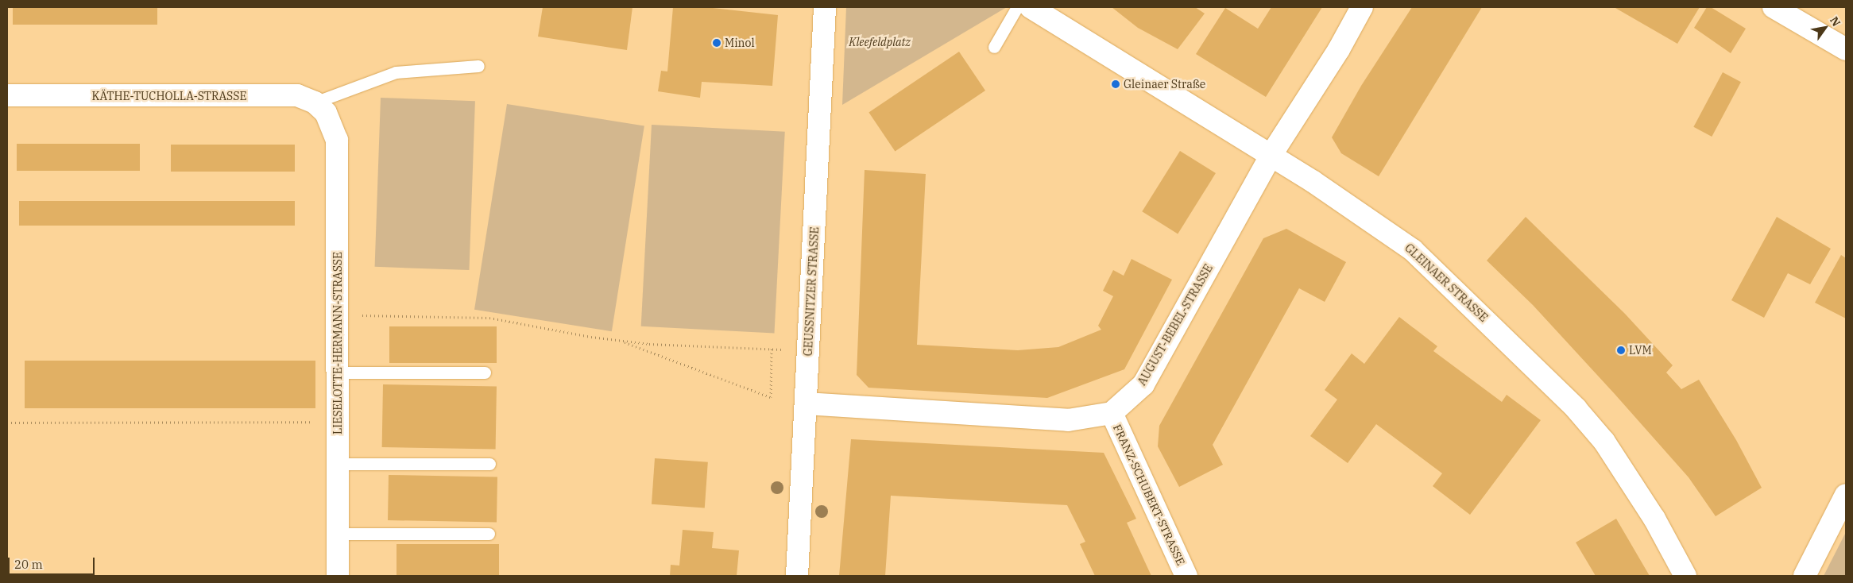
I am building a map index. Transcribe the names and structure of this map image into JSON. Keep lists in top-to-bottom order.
{
  "streets": {
    "street": [
      "KÄTHE-TUCHOLLA-STRASSE",
      "GLEINAER STRASSE",
      "GEUSSNITZER STRASSE",
      "AUGUST-BEBEL-STRASSE",
      "LIESELOTTE-HERMANN-STRASSE",
      "FRANZ-SCHUBERT-STRASSE"
    ]
  },
  "crossings": [
    ["KÄTHE-TUCHOLLA-STRASSE", "LIESELOTTE-HERMANN-STRASSE"],
    ["GLEINAER STRASSE", "AUGUST-BEBEL-STRASSE"],
    ["AUGUST-BEBEL-STRASSE", "FRANZ-SCHUBERT-STRASSE"]
  ],
  "parks": ["Kleefeldplatz"],
  "places": ["Minol", "Gleinaer Straße", "LVM"],
  "scale_bar": "20 m",
  "north": "top right"
}
